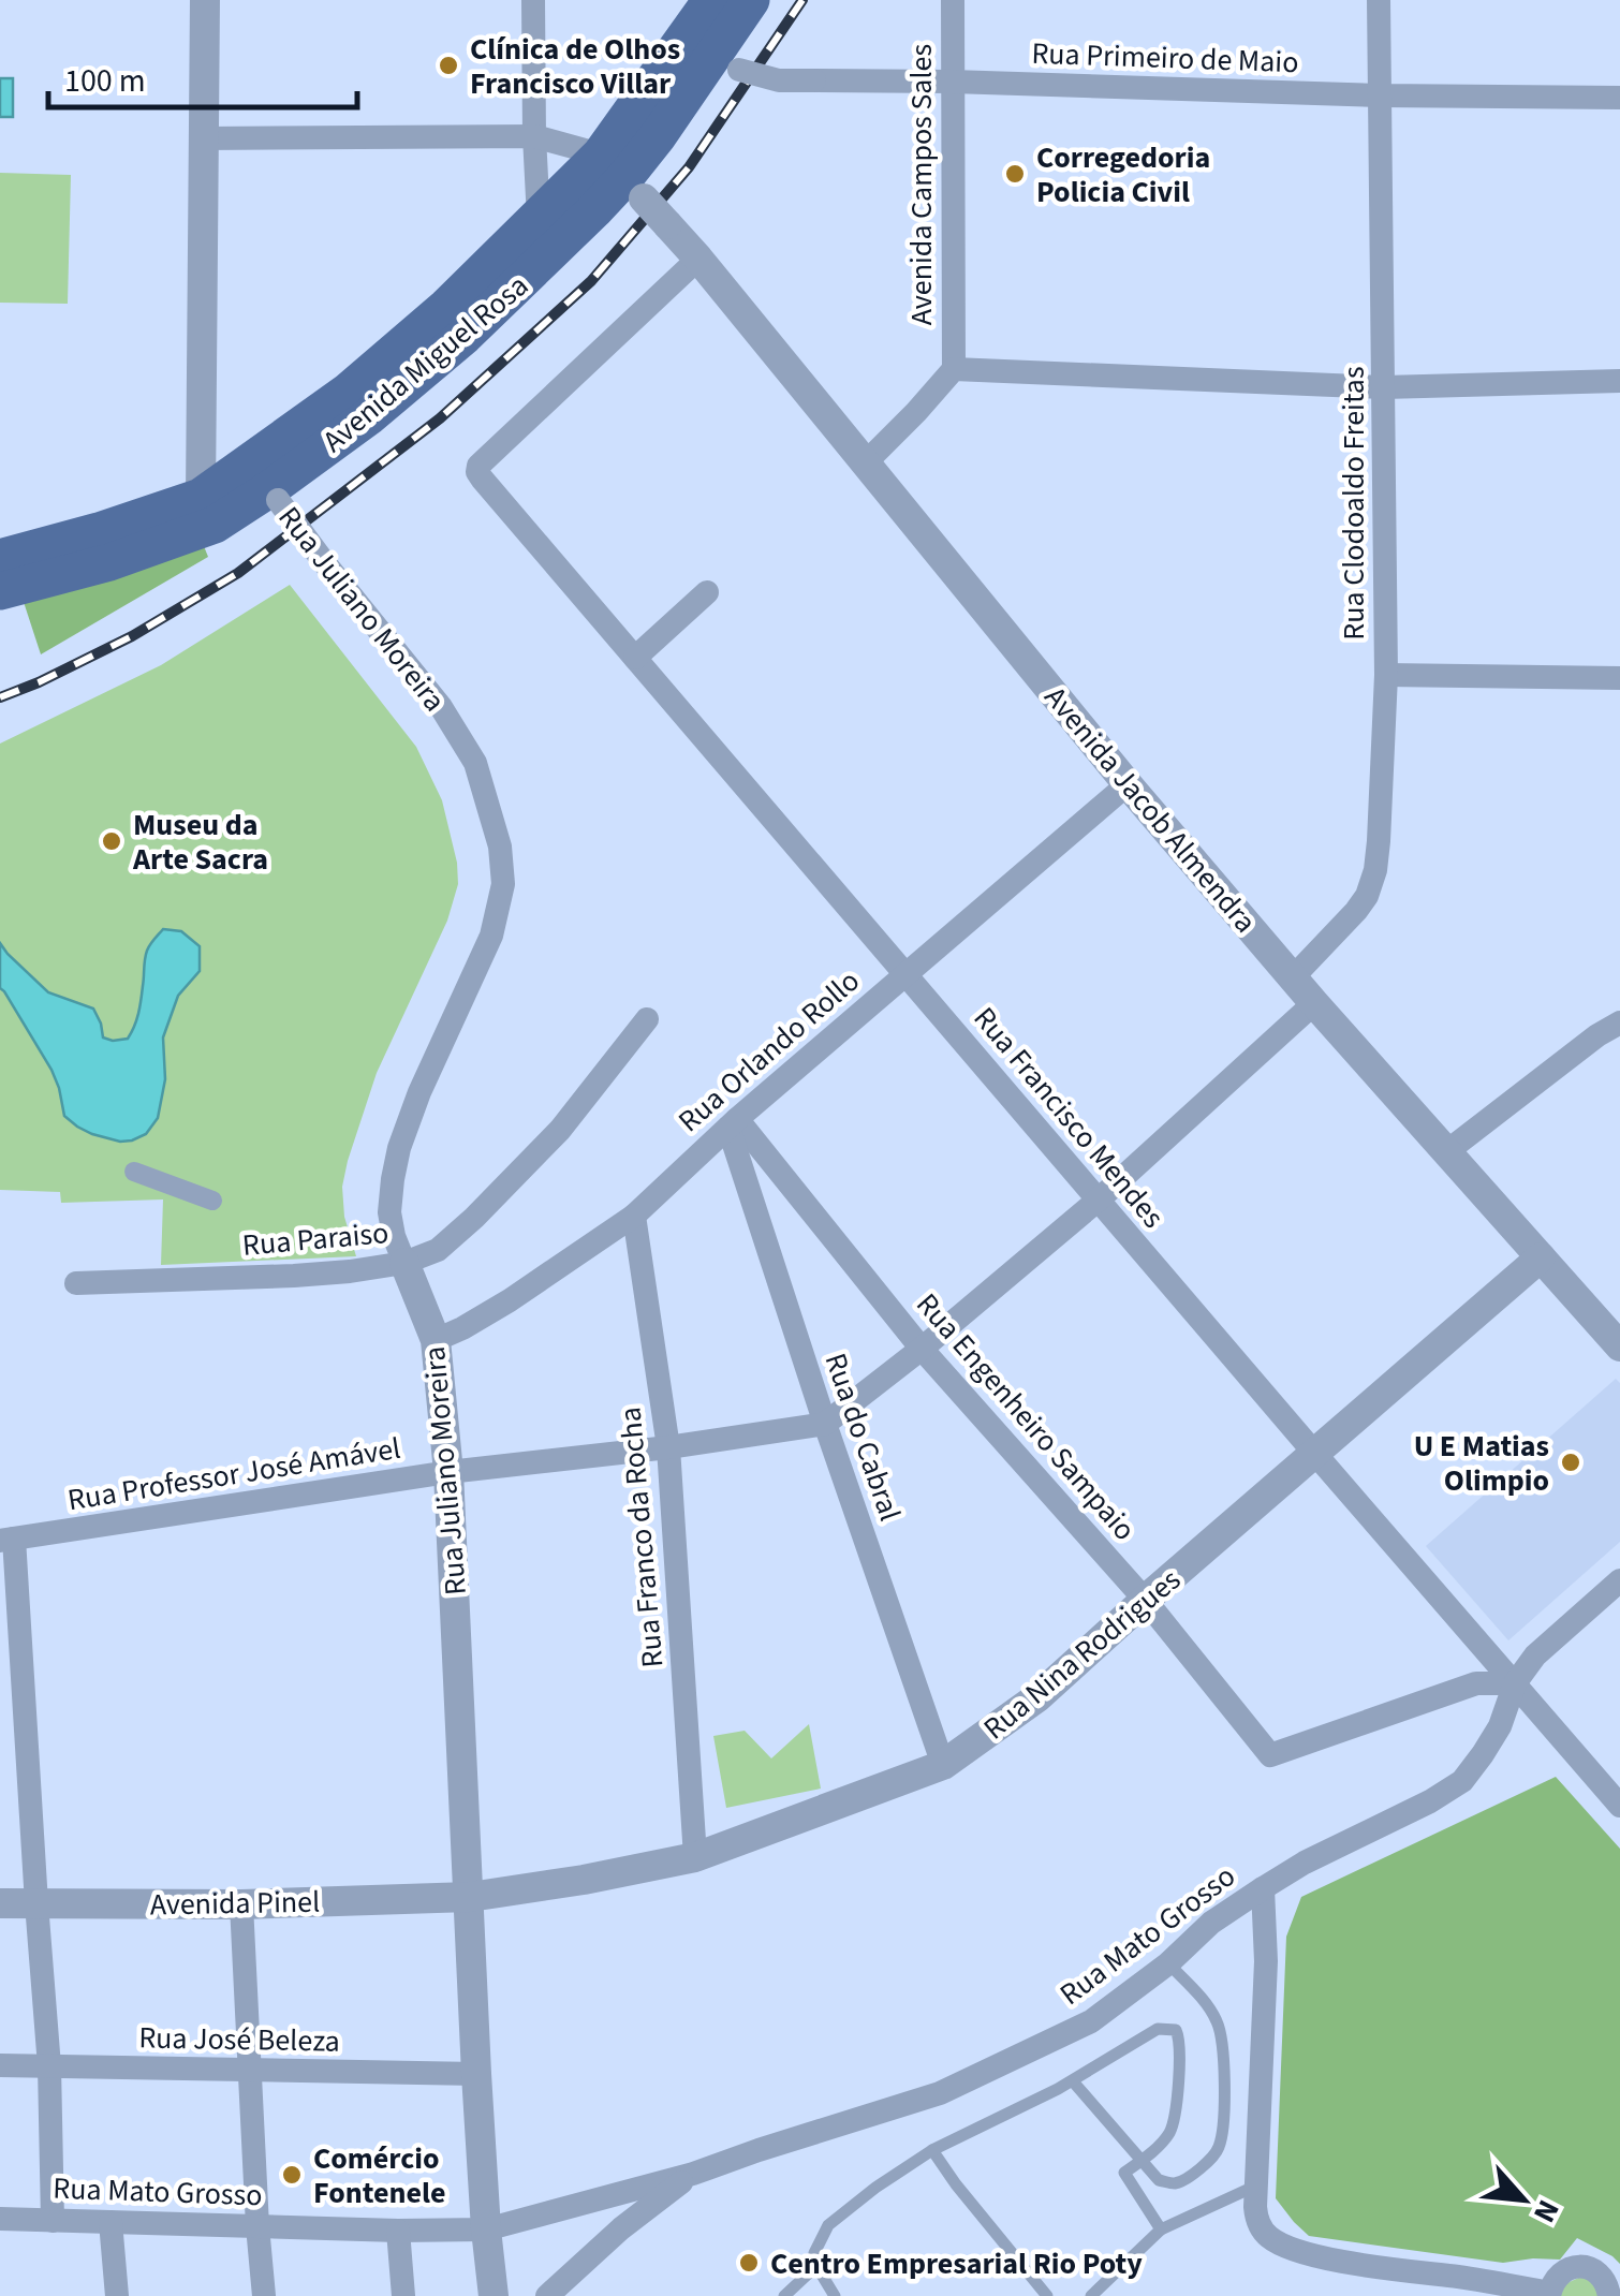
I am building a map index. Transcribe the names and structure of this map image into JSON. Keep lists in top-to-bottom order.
{
  "streets": {
    "main road": ["Avenida Miguel Rosa"],
    "street": [
      "Rua Primeiro de Maio",
      "Avenida Campos Sales",
      "Rua Clodoaldo Freitas",
      "Rua Juliano Moreira",
      "Avenida Jacob Almendra",
      "Rua Orlando Rollo",
      "Rua Francisco Mendes",
      "Rua Paraiso",
      "Rua Engenheiro Sampaio",
      "Rua do Cabral",
      "Rua Professor José Amável",
      "Rua Franco da Rocha",
      "Rua Nina Rodrigues",
      "Avenida Pinel",
      "Rua Mato Grosso",
      "Rua José Beleza"
    ]
  },
  "crossings": [
    ["Rua Primeiro de Maio", "Avenida Campos Sales"],
    ["Rua Primeiro de Maio", "Avenida Miguel Rosa"],
    ["Rua Primeiro de Maio", "Rua Clodoaldo Freitas"],
    ["Avenida Miguel Rosa", "Rua Juliano Moreira"],
    ["Avenida Miguel Rosa", "Avenida Jacob Almendra"],
    ["Rua Clodoaldo Freitas", "Avenida Jacob Almendra"],
    ["Rua Juliano Moreira", "Rua Orlando Rollo"],
    ["Rua Juliano Moreira", "Rua Paraiso"],
    ["Rua Juliano Moreira", "Rua Professor José Amável"],
    ["Rua Juliano Moreira", "Rua Nina Rodrigues"],
    ["Rua Juliano Moreira", "Avenida Pinel"],
    ["Rua Juliano Moreira", "Rua Mato Grosso"],
    ["Rua Juliano Moreira", "Rua José Beleza"],
    ["Avenida Jacob Almendra", "Rua Orlando Rollo"],
    ["Avenida Jacob Almendra", "Rua Francisco Mendes"],
    ["Avenida Jacob Almendra", "Rua Nina Rodrigues"],
    ["Rua Orlando Rollo", "Rua Francisco Mendes"],
    ["Rua Orlando Rollo", "Rua Engenheiro Sampaio"],
    ["Rua Orlando Rollo", "Rua do Cabral"],
    ["Rua Orlando Rollo", "Rua Franco da Rocha"],
    ["Rua Francisco Mendes", "Rua Engenheiro Sampaio"],
    ["Rua Francisco Mendes", "Rua Nina Rodrigues"],
    ["Rua Francisco Mendes", "Rua Mato Grosso"],
    ["Rua Engenheiro Sampaio", "Rua do Cabral"],
    ["Rua Engenheiro Sampaio", "Rua Nina Rodrigues"],
    ["Rua Engenheiro Sampaio", "Rua Mato Grosso"],
    ["Rua do Cabral", "Rua Professor José Amável"],
    ["Rua do Cabral", "Rua Nina Rodrigues"],
    ["Rua Professor José Amável", "Rua Franco da Rocha"],
    ["Rua Franco da Rocha", "Rua Nina Rodrigues"],
    ["Rua Nina Rodrigues", "Avenida Pinel"]
  ],
  "places": [
    "Clínica de Olhos Francisco Villar",
    "Corregedoria Policia Civil",
    "Museu da Arte Sacra",
    "U E Matias Olimpio",
    "Comércio Fontenele",
    "Centro Empresarial Rio Poty"
  ],
  "scale_bar": "100 m",
  "north": "bottom right"
}
